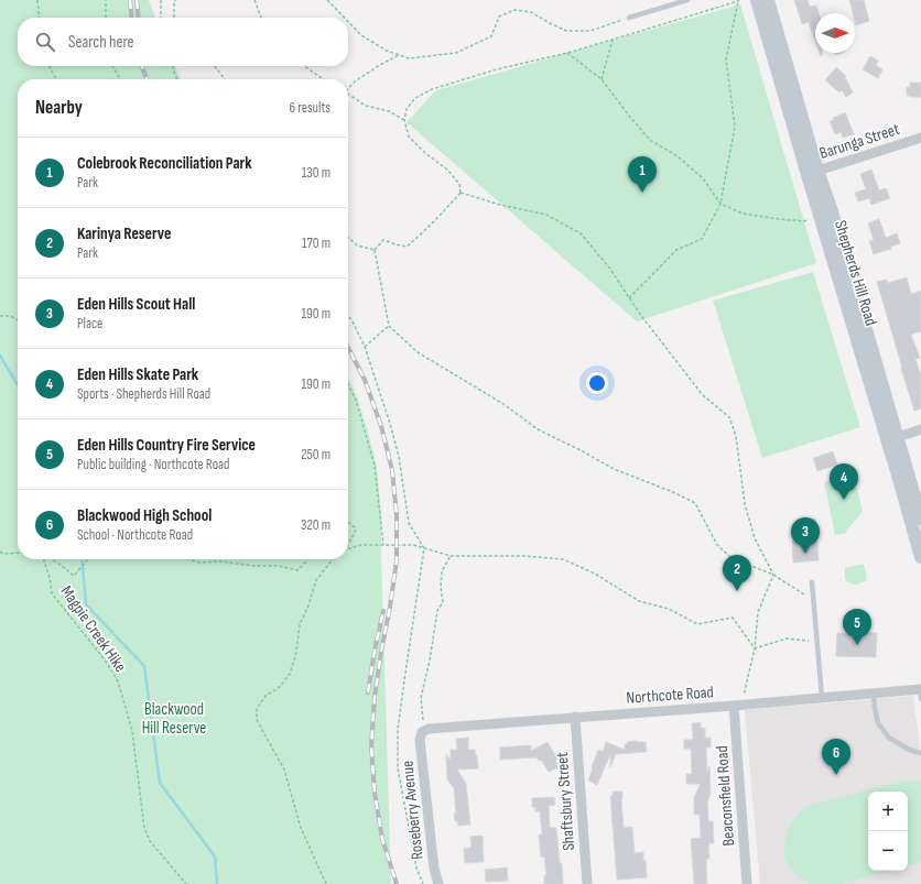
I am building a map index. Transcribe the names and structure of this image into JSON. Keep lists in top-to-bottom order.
{
  "streets": {
    "main road": ["Shepherds Hill Road"],
    "street": [
      "Barunga Street",
      "Northcote Road",
      "Beaconsfield Road",
      "Shaftsbury Street",
      "Roseberry Avenue"
    ],
    "path": ["Magpie Creek Hike"]
  },
  "crossings": [
    ["Barunga Street", "Shepherds Hill Road"],
    ["Northcote Road", "Beaconsfield Road"],
    ["Northcote Road", "Shaftsbury Street"],
    ["Northcote Road", "Roseberry Avenue"]
  ],
  "parks": ["Blackwood Hill Reserve"],
  "north": "right",
  "page": {
    "search": "Search here",
    "heading": ["Nearby", "6 results"],
    "list": [
      {
        "mark": "1",
        "name": "Colebrook Reconciliation Park",
        "note": "Park",
        "value": "130 m"
      },
      {
        "mark": "2",
        "name": "Karinya Reserve",
        "note": "Park",
        "value": "170 m"
      },
      {
        "mark": "3",
        "name": "Eden Hills Scout Hall",
        "note": "Place",
        "value": "190 m"
      },
      {
        "mark": "4",
        "name": "Eden Hills Skate Park",
        "note": "Sports · Shepherds Hill Road",
        "value": "190 m"
      },
      {
        "mark": "5",
        "name": "Eden Hills Country Fire Service",
        "note": "Public building · Northcote Road",
        "value": "250 m"
      },
      {
        "mark": "6",
        "name": "Blackwood High School",
        "note": "School · Northcote Road",
        "value": "320 m"
      }
    ],
    "pins": [
      "1",
      "4",
      "3",
      "2",
      "5",
      "6"
    ],
    "map_buttons": ["+", "−"]
  }
}
